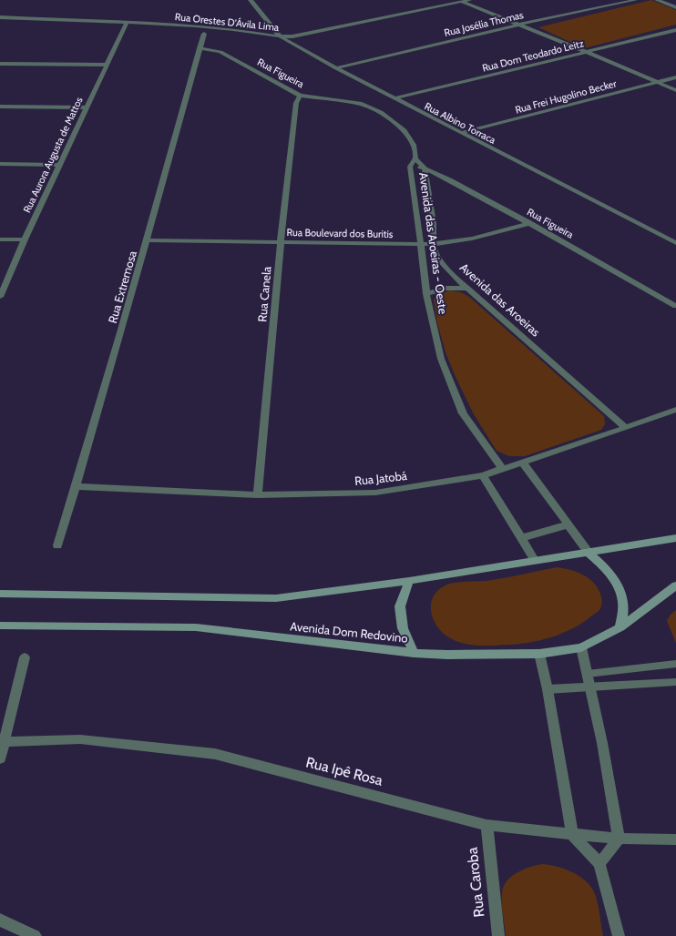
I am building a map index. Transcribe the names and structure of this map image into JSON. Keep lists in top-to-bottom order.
{
  "streets": {
    "street": [
      "Rua Orestes D'Ávila Lima",
      "Rua Josélia Thomas",
      "Rua Dom Teodardo Leitz",
      "Rua Figueira",
      "Rua Frei Hugolino Becker",
      "Rua Albino Torraca",
      "Rua Aurora Augusta de Mattos",
      "Rua Boulevard dos Buritis",
      "Avenida das Aroeiras - Oeste",
      "Rua Extremosa",
      "Rua Canela",
      "Avenida das Aroeiras",
      "Rua Jatobá",
      "Avenida Dom Redovino",
      "Rua Ipê Rosa",
      "Rua Caroba"
    ]
  },
  "crossings": [
    ["Rua Orestes D'Ávila Lima", "Rua Albino Torraca"],
    ["Rua Orestes D'Ávila Lima", "Rua Aurora Augusta de Mattos"],
    ["Rua Josélia Thomas", "Rua Albino Torraca"],
    ["Rua Dom Teodardo Leitz", "Rua Albino Torraca"],
    ["Rua Figueira", "Rua Boulevard dos Buritis"],
    ["Rua Figueira", "Avenida das Aroeiras - Oeste"],
    ["Rua Figueira", "Rua Extremosa"],
    ["Rua Figueira", "Rua Canela"],
    ["Rua Figueira", "Avenida das Aroeiras"],
    ["Rua Frei Hugolino Becker", "Rua Albino Torraca"],
    ["Rua Boulevard dos Buritis", "Avenida das Aroeiras - Oeste"],
    ["Rua Boulevard dos Buritis", "Rua Extremosa"],
    ["Rua Boulevard dos Buritis", "Rua Canela"],
    ["Rua Boulevard dos Buritis", "Avenida das Aroeiras"],
    ["Avenida das Aroeiras - Oeste", "Rua Jatobá"],
    ["Rua Extremosa", "Rua Jatobá"],
    ["Rua Canela", "Rua Jatobá"],
    ["Avenida das Aroeiras", "Rua Jatobá"],
    ["Rua Ipê Rosa", "Rua Caroba"]
  ]
}
